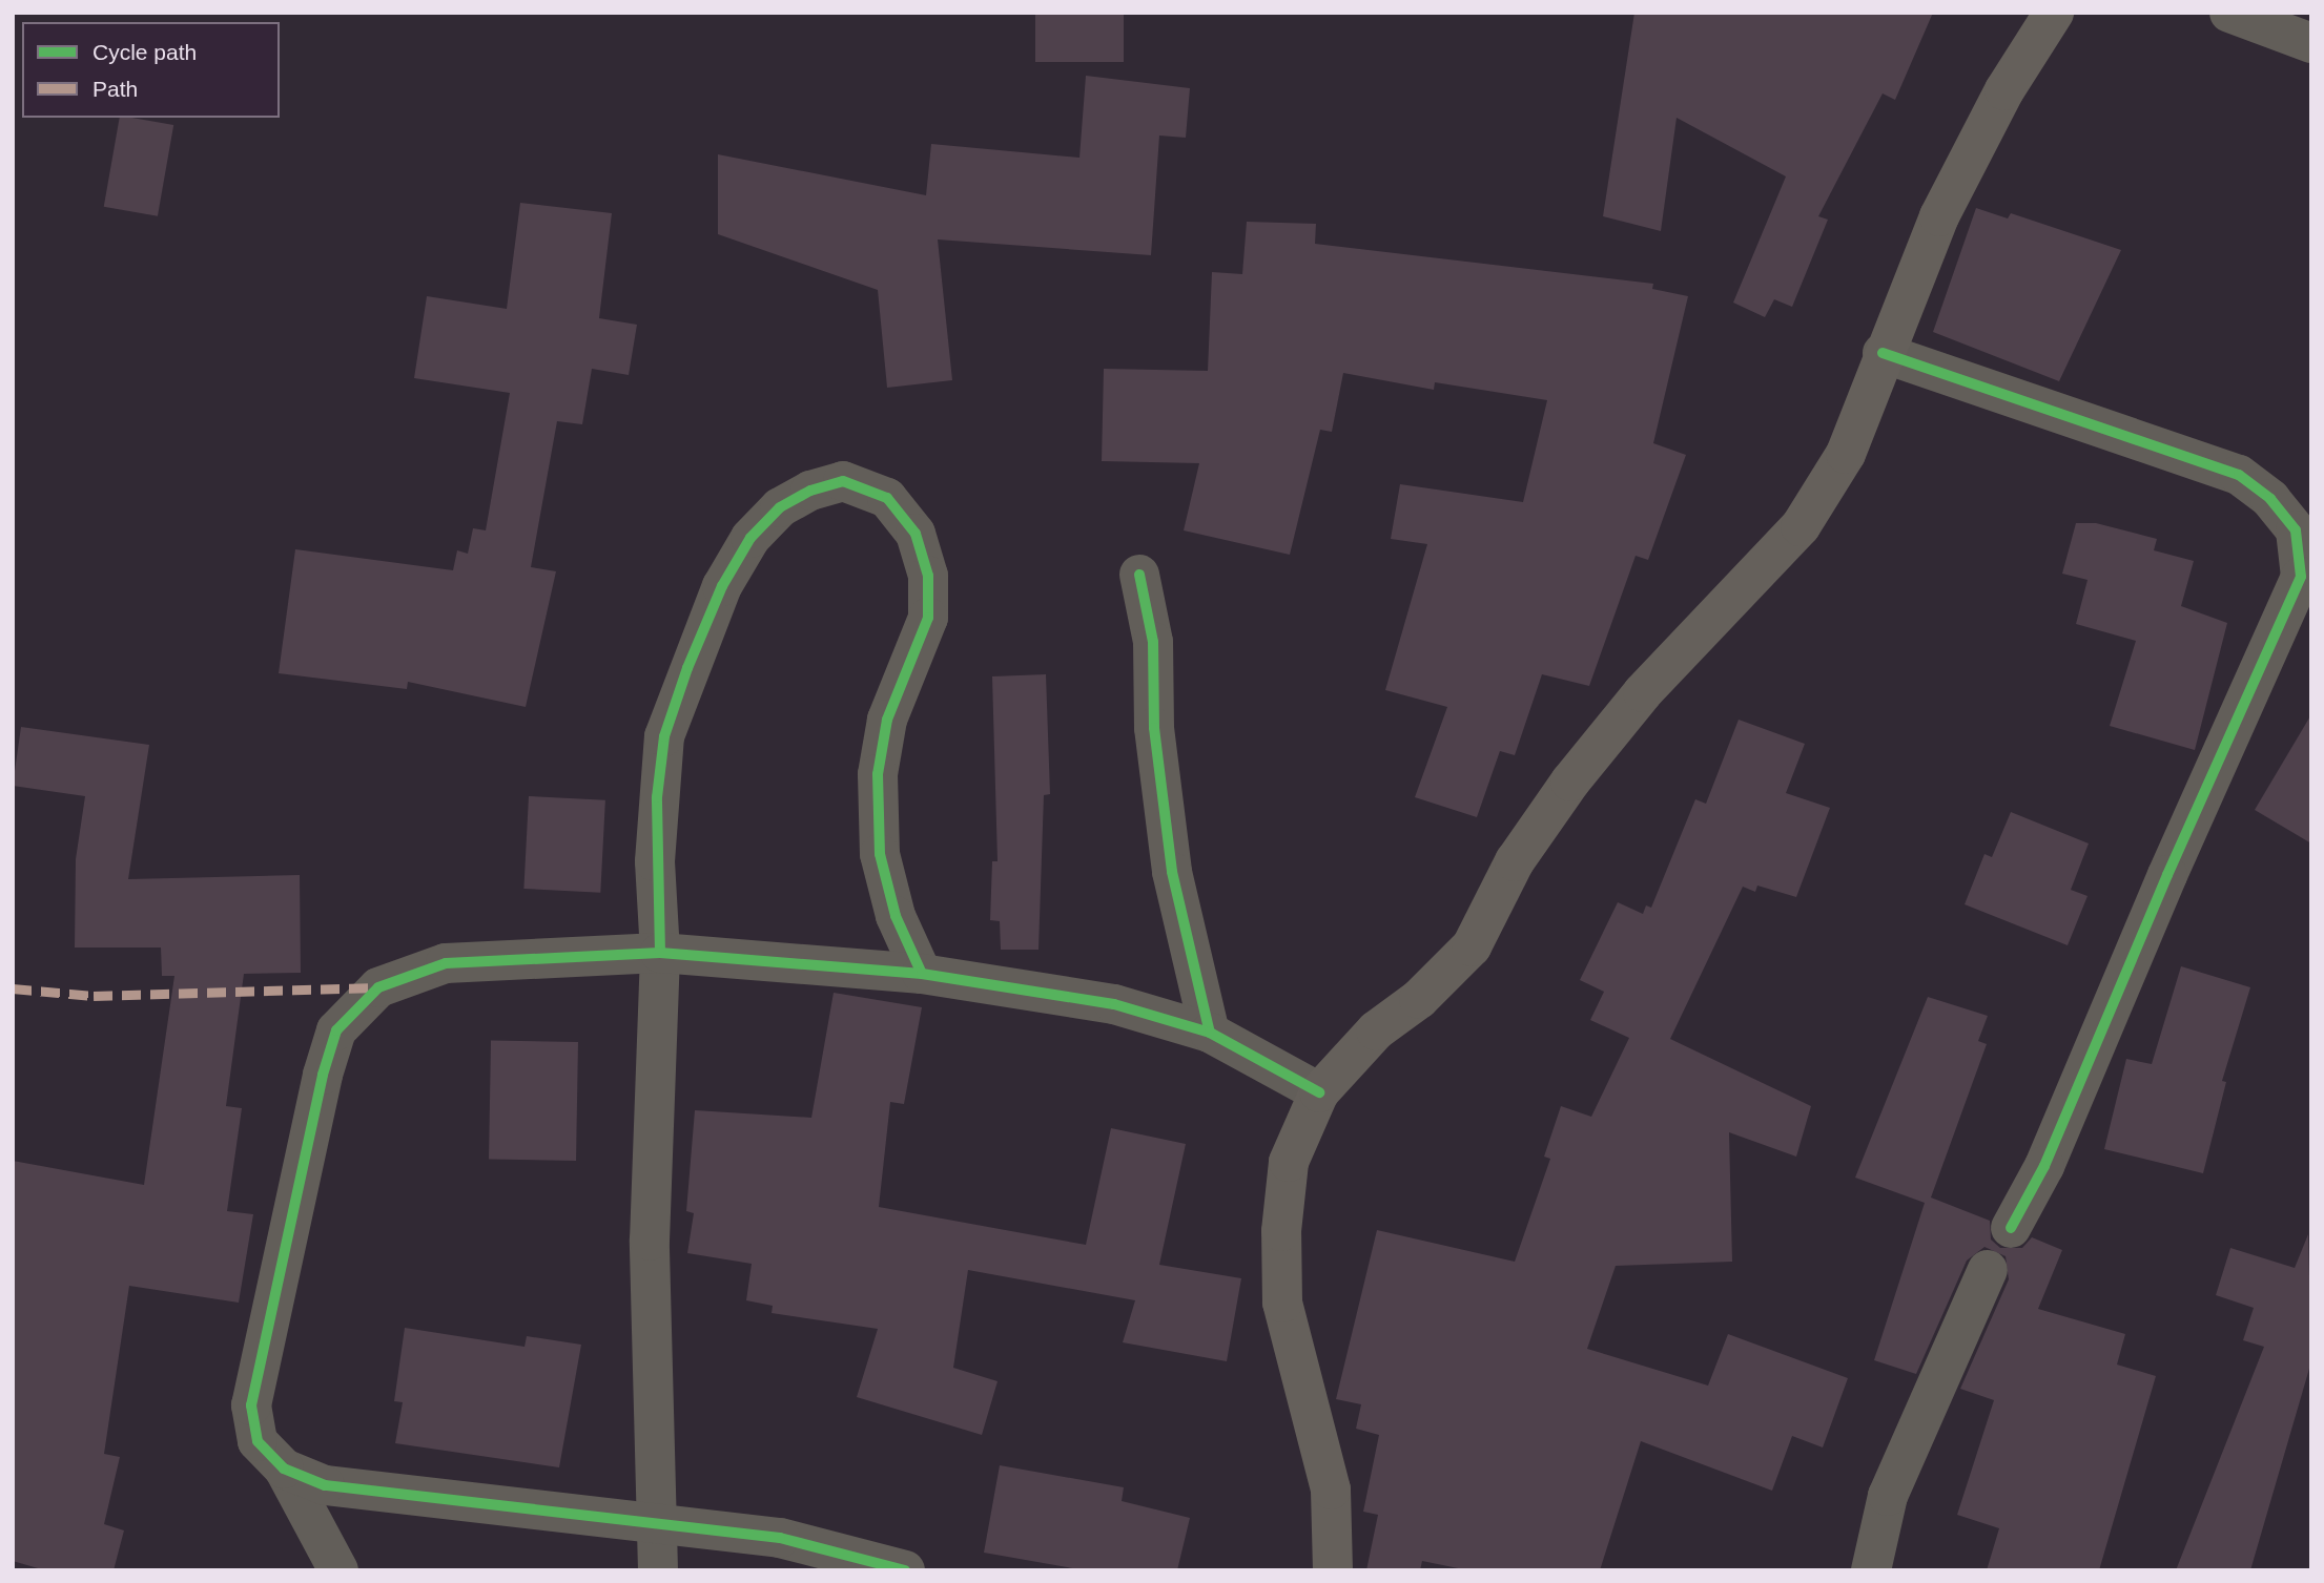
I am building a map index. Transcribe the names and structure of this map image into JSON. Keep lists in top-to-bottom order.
{
  "legend": ["Cycle path", "Path"]
}
